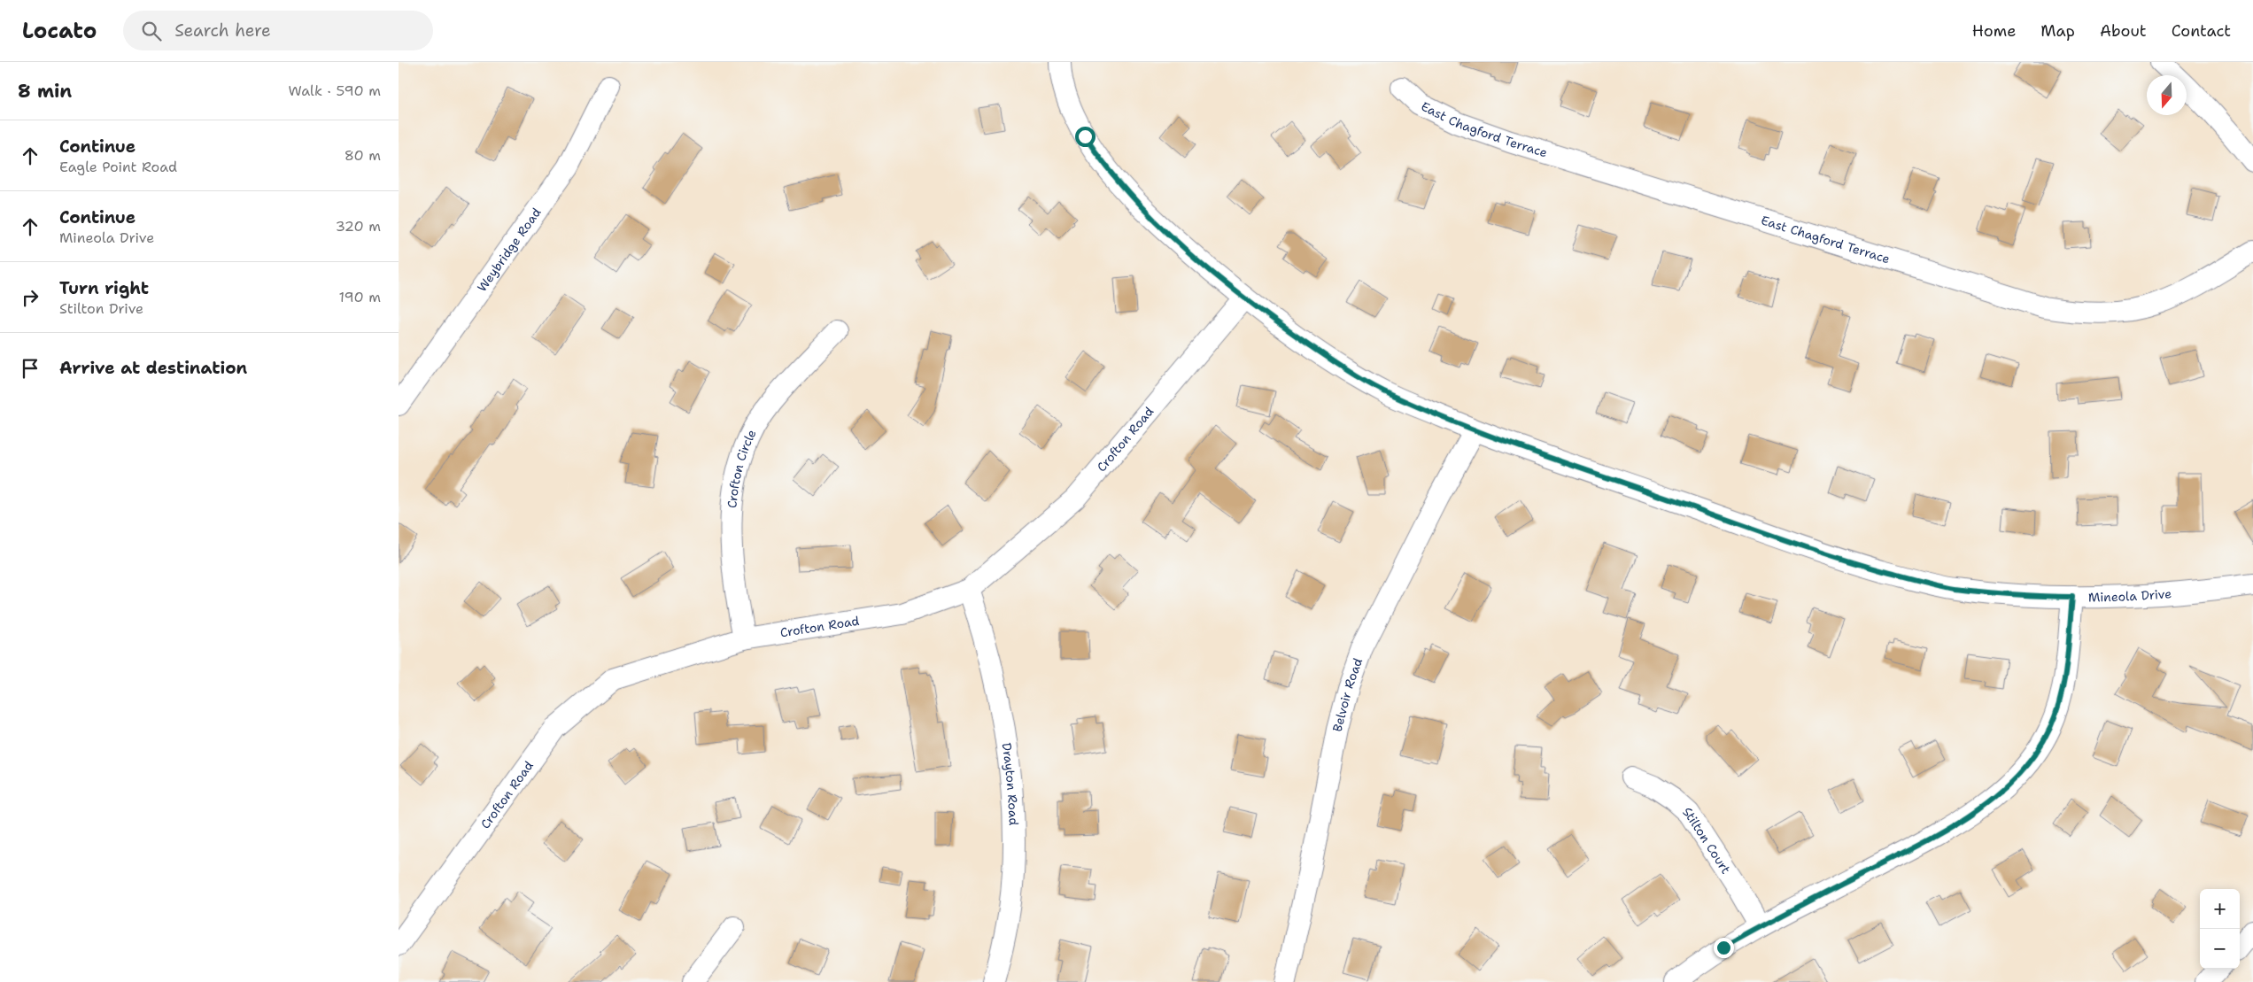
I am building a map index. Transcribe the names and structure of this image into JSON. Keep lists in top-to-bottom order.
{
  "streets": {
    "street": [
      "East Chagford Terrace",
      "Weybridge Road",
      "Crofton Road",
      "Crofton Circle",
      "Mineola Drive",
      "Belvoir Road",
      "Drayton Road",
      "Stilton Court"
    ]
  },
  "crossings": [
    ["Crofton Road", "Crofton Circle"],
    ["Crofton Road", "Mineola Drive"],
    ["Crofton Road", "Drayton Road"],
    ["Mineola Drive", "Belvoir Road"]
  ],
  "north": "bottom",
  "page": {
    "header": "Locato",
    "search": "Search here",
    "nav": [
      "Home",
      "Map",
      "About",
      "Contact"
    ],
    "heading": ["8 min", "Walk · 590 m"],
    "list": [
      ["Continue", "Eagle Point Road", "80 m"],
      ["Continue", "Mineola Drive", "320 m"],
      ["Turn right", "Stilton Drive", "190 m"],
      "Arrive at destination"
    ],
    "map_buttons": ["+", "−"]
  }
}
